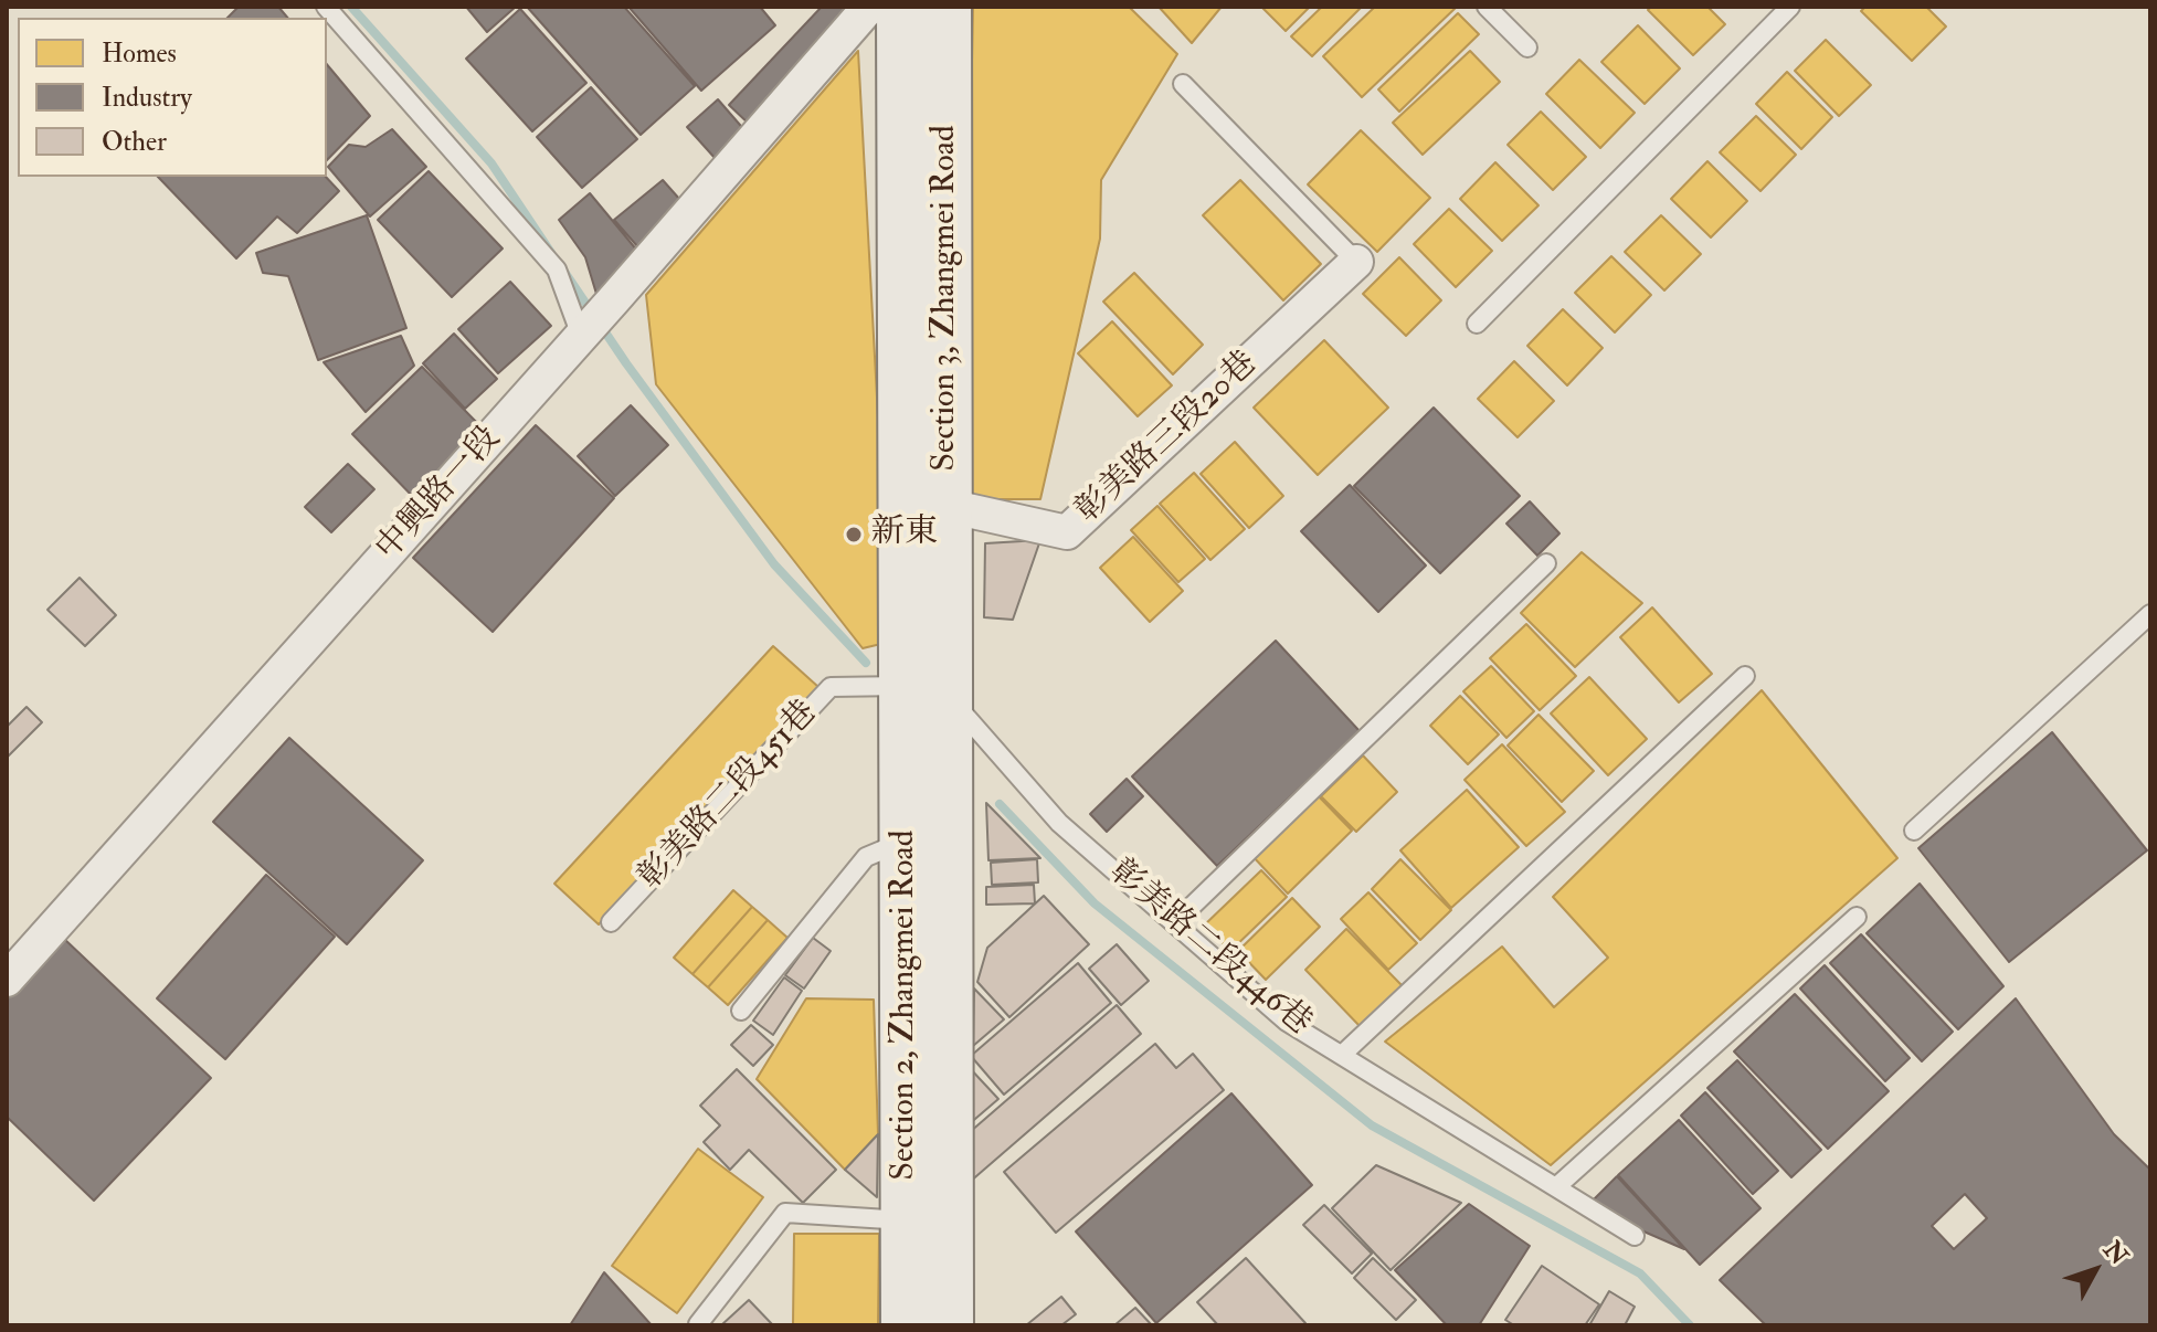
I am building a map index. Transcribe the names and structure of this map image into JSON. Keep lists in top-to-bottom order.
{
  "streets": {
    "main road": ["Section 3, Zhangmei Road", "Section 2, Zhangmei Road"],
    "street": ["彰美路三段20巷", "中興路一段"],
    "lane": ["彰美路二段451巷", "彰美路二段446巷"]
  },
  "crossings": [
    ["Section 3, Zhangmei Road", "彰美路三段20巷"],
    ["Section 3, Zhangmei Road", "彰美路二段451巷"],
    ["Section 3, Zhangmei Road", "彰美路二段446巷"],
    ["Section 3, Zhangmei Road", "Section 2, Zhangmei Road"],
    ["彰美路二段451巷", "彰美路二段446巷"],
    ["彰美路二段451巷", "Section 2, Zhangmei Road"],
    ["彰美路二段446巷", "Section 2, Zhangmei Road"]
  ],
  "places": ["新東"],
  "legend": ["Homes", "Industry", "Other"],
  "north": "top right"
}
